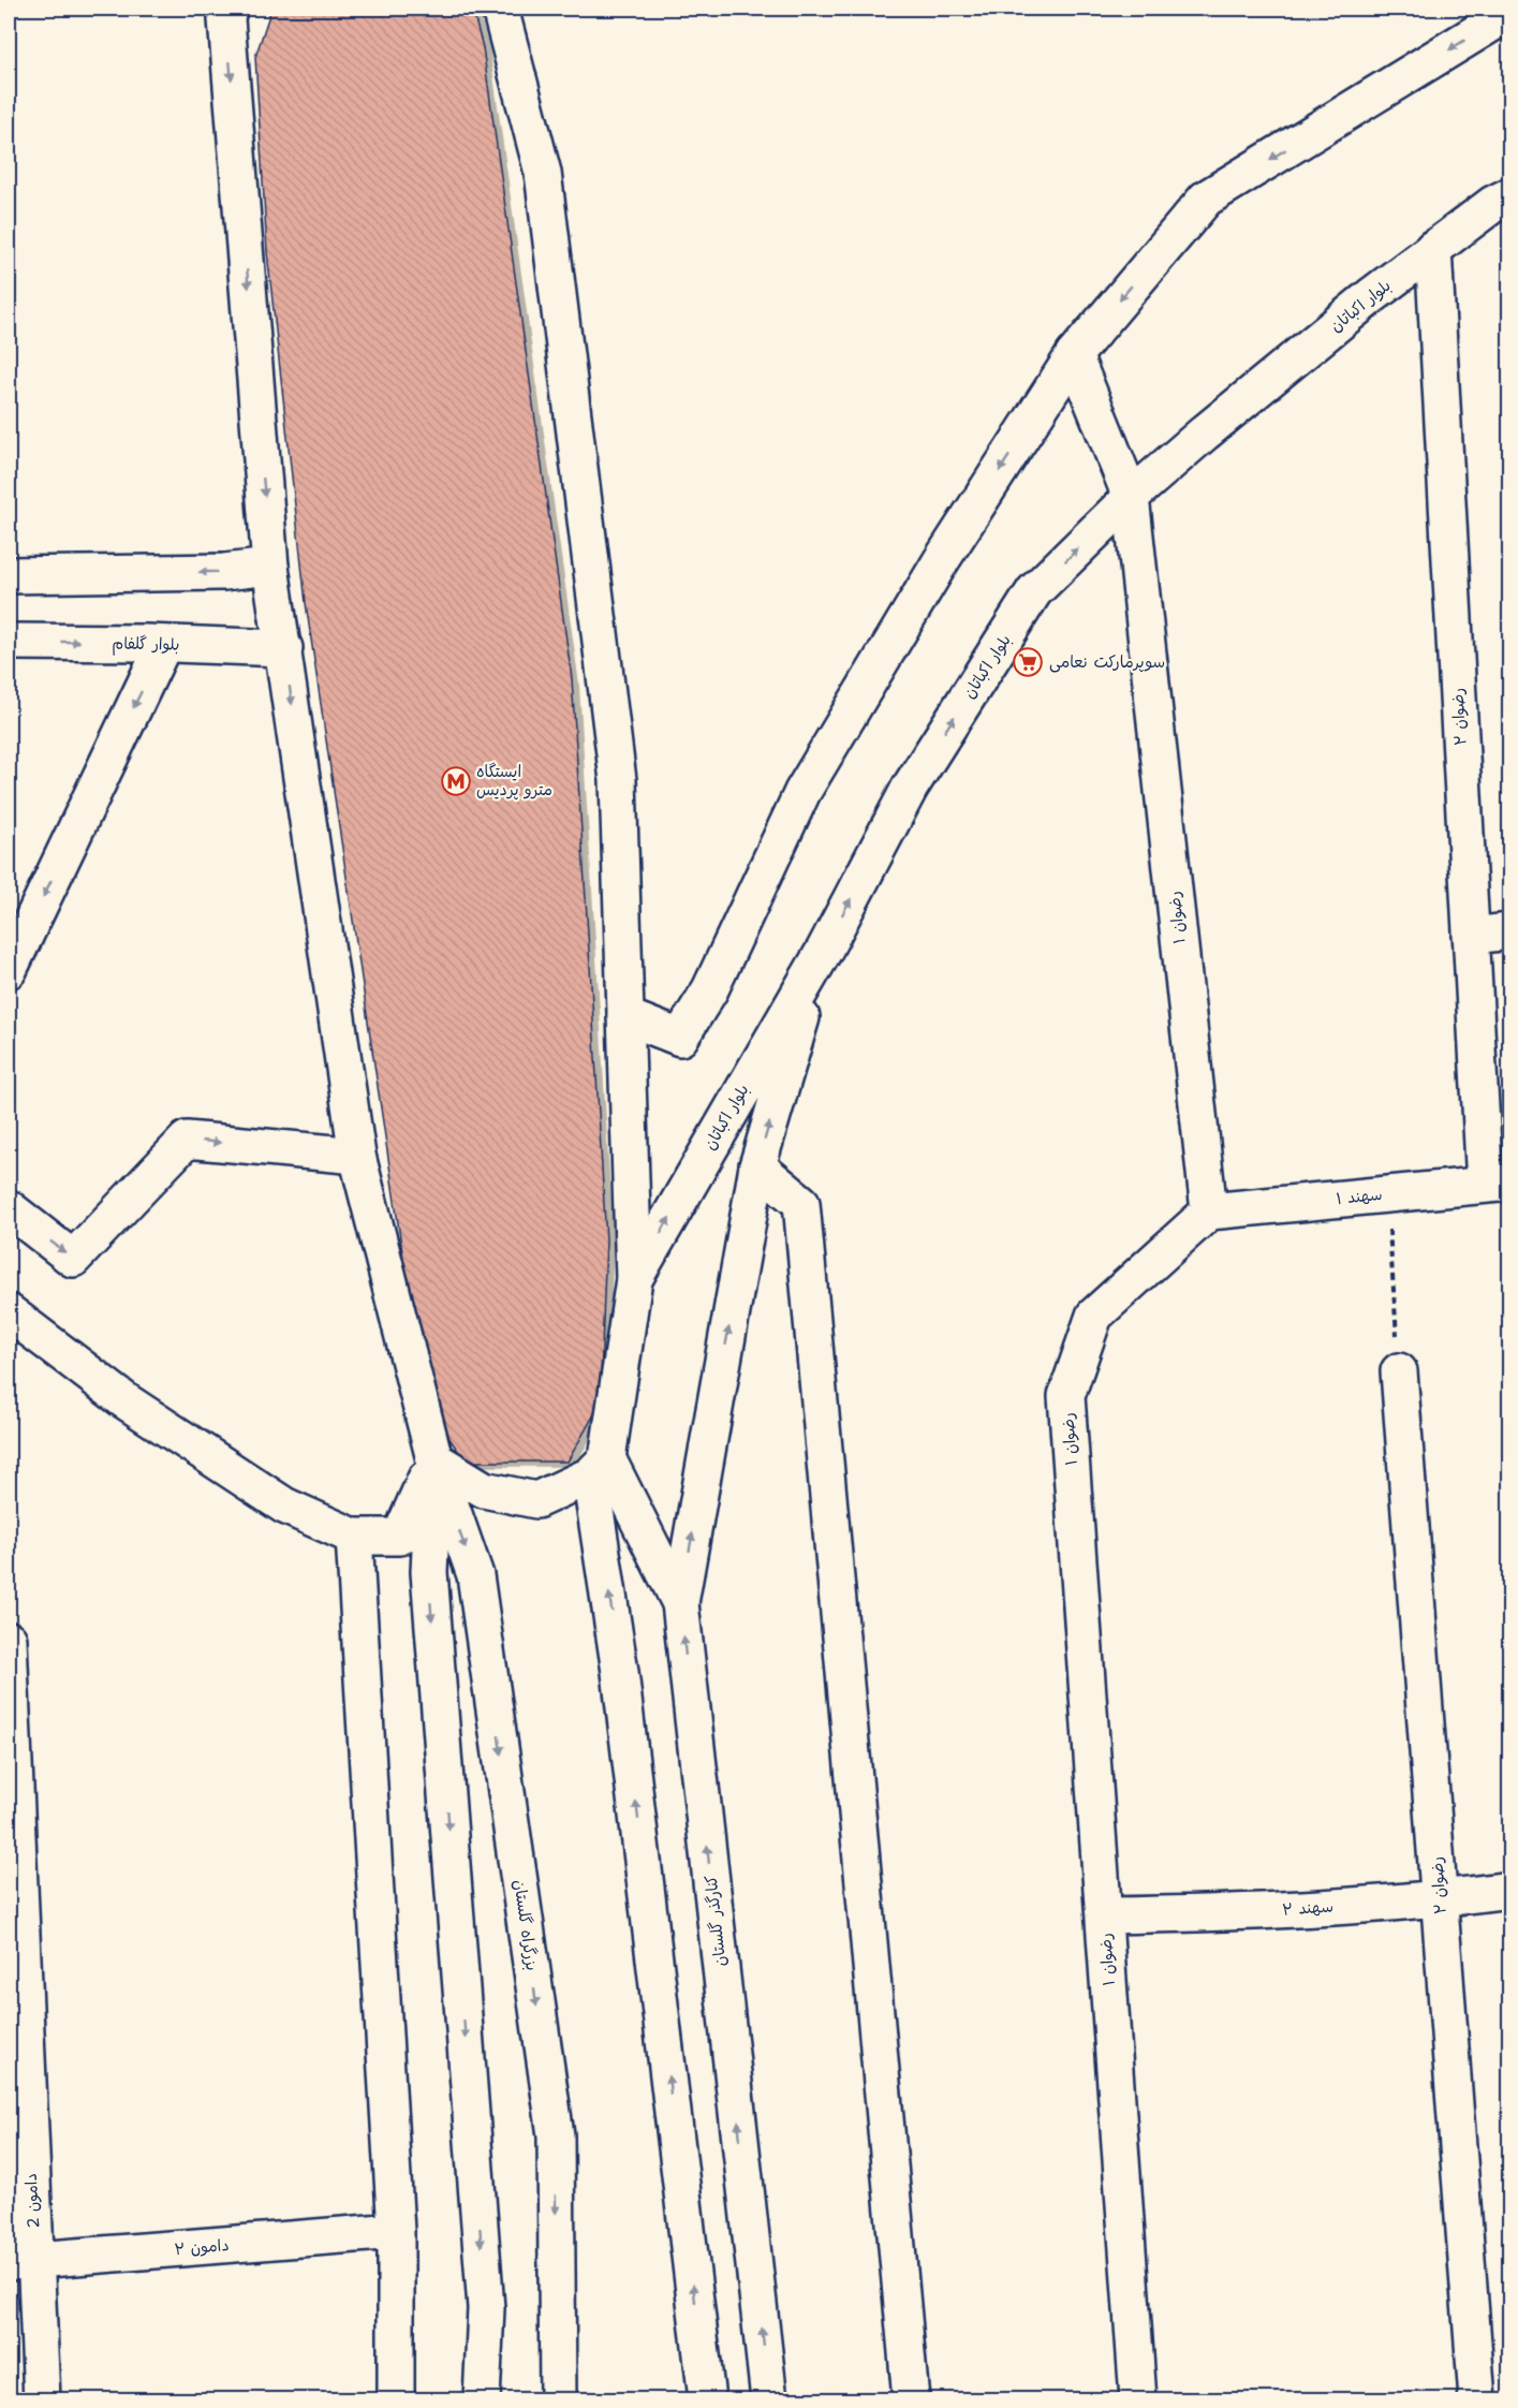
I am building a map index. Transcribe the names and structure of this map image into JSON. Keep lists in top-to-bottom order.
{
  "streets": {
    "main road": [
      "بلوار اکباتان",
      "بلوار گلفام",
      "رضوان ۲",
      "رضوان ۱",
      "سهند ۱",
      "سهند ۲",
      "کنارگذر گلستان",
      "بزرگراه گلستان",
      "دامون 2",
      "دامون ۲"
    ]
  },
  "crossings": [
    ["بلوار اکباتان", "رضوان ۲"],
    ["بلوار اکباتان", "رضوان ۱"],
    ["رضوان ۲", "سهند ۱"],
    ["رضوان ۲", "سهند ۲"],
    ["رضوان ۱", "سهند ۱"],
    ["رضوان ۱", "سهند ۲"],
    ["دامون 2", "دامون ۲"]
  ],
  "places": {
    "supermarket": ["سوپرمارکت نعامی"],
    "metro station": ["ایستگاه مترو پردیس"]
  }
}
